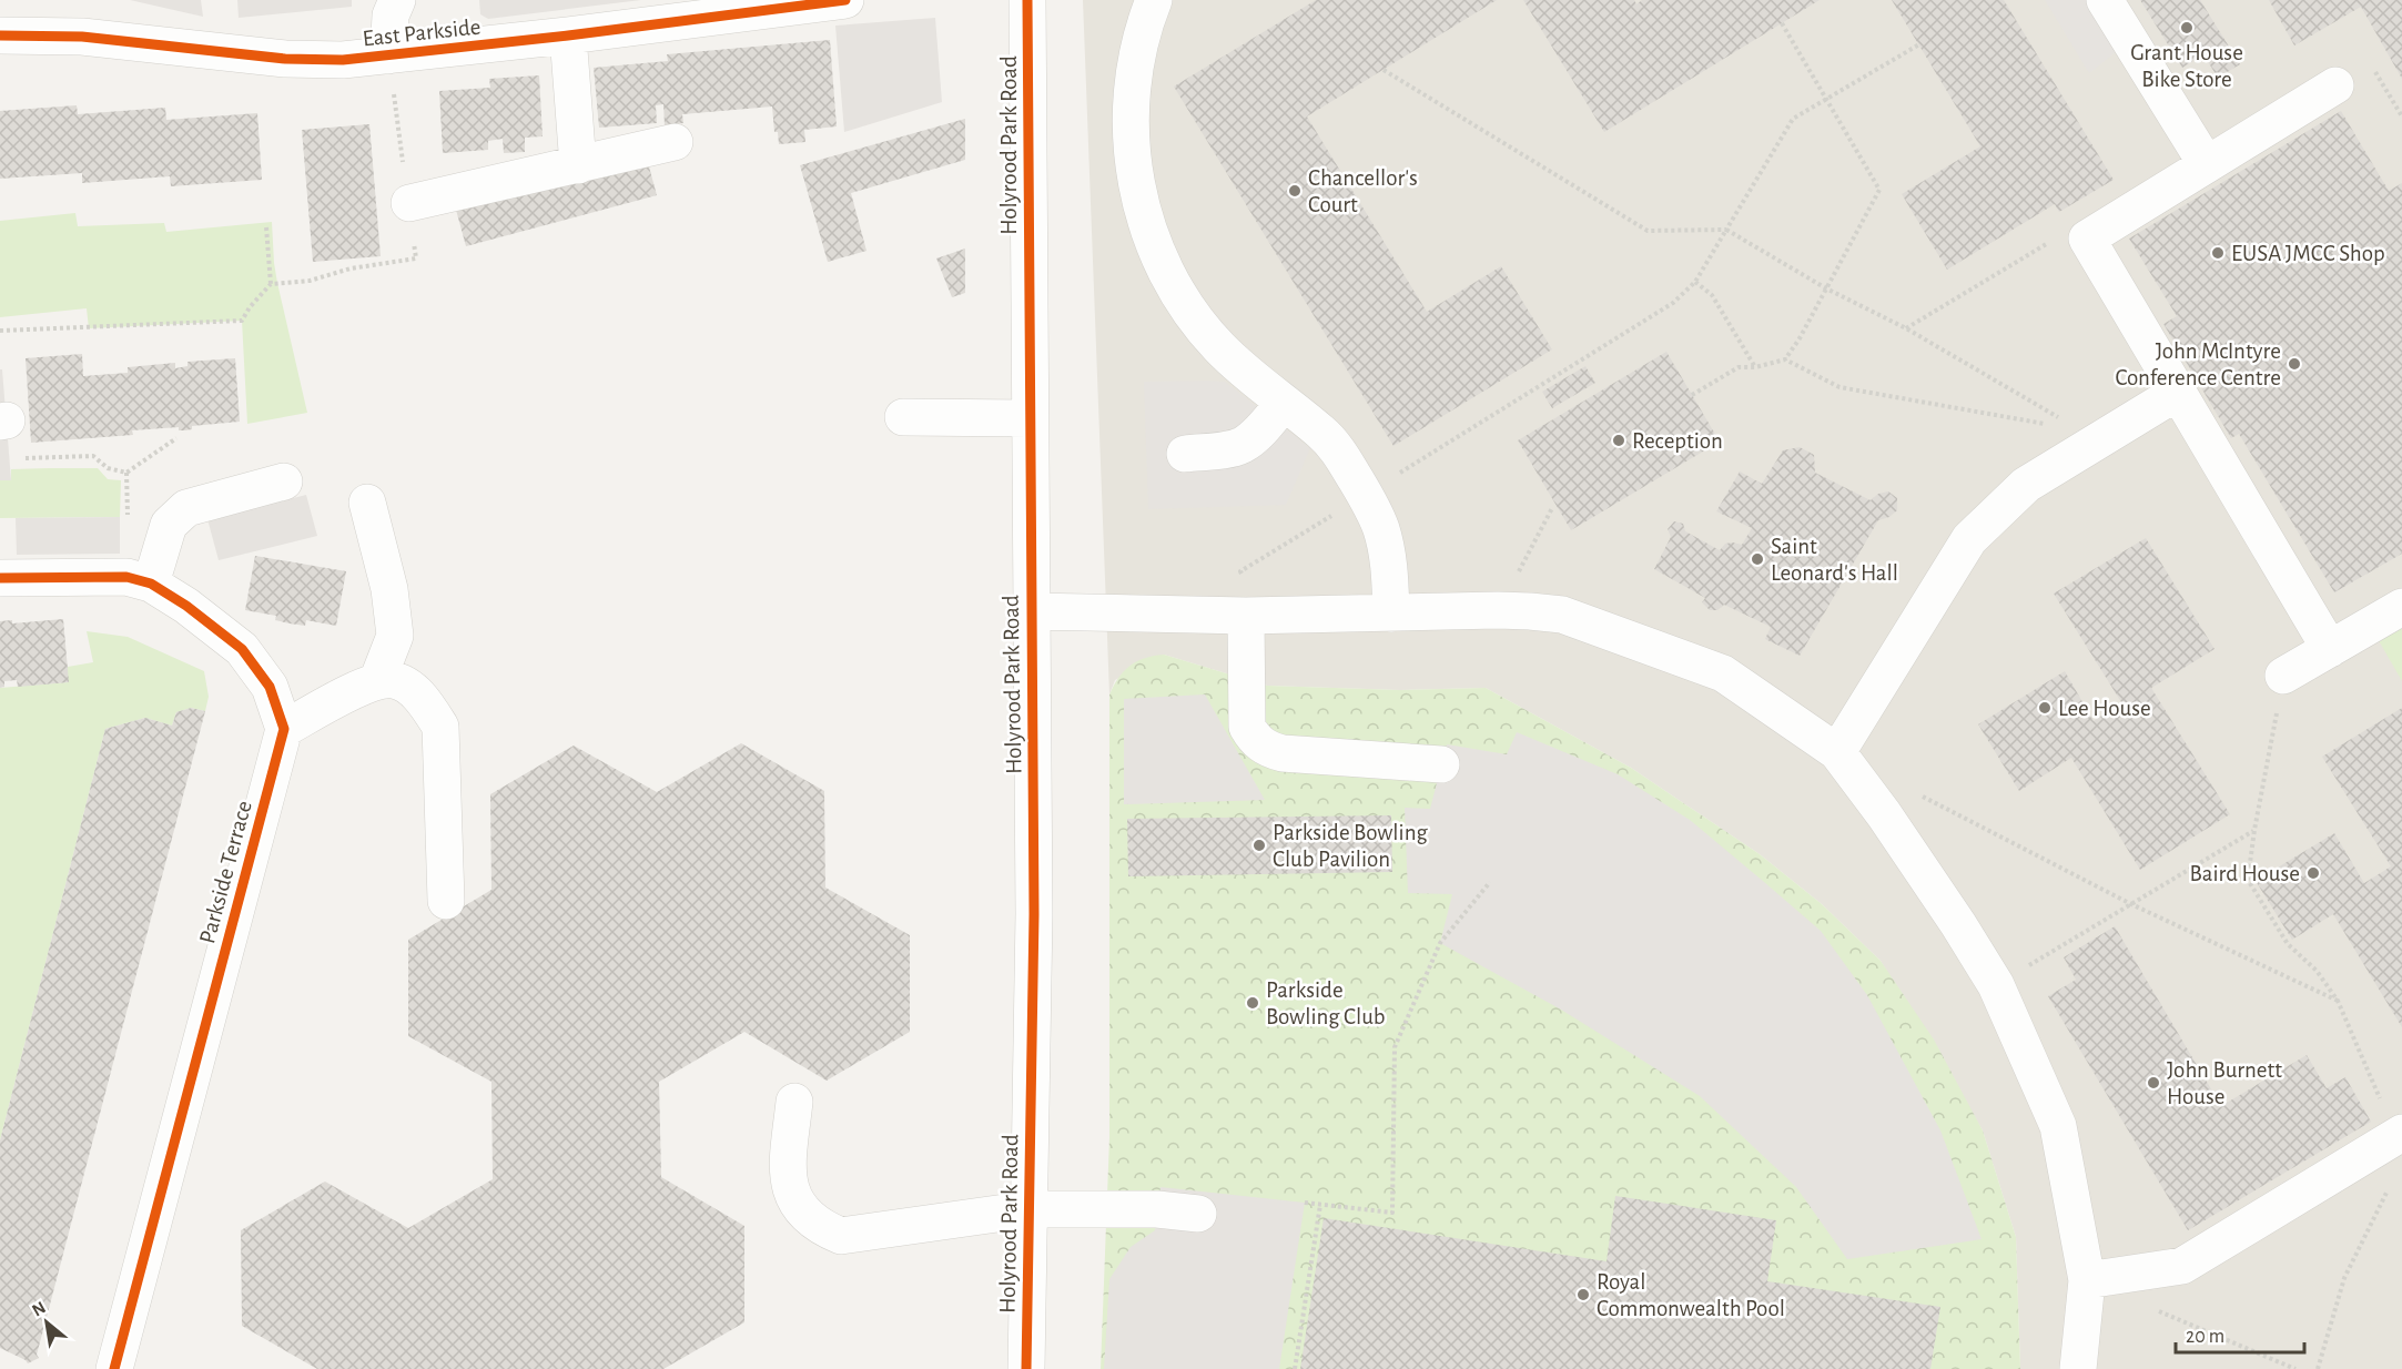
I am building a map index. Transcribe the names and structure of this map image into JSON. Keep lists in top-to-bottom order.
{
  "streets": {
    "street": ["East Parkside", "Holyrood Park Road", "Parkside Terrace"]
  },
  "places": [
    "Grant House Bike Store",
    "Chancellor's Court",
    "EUSA JMCC Shop",
    "John McIntyre Conference Centre",
    "Reception",
    "Saint Leonard's Hall",
    "Lee House",
    "Parkside Bowling Club Pavilion",
    "Baird House",
    "Parkside Bowling Club",
    "John Burnett House",
    "Royal Commonwealth Pool"
  ],
  "scale_bar": "20 m",
  "north": "top left"
}
